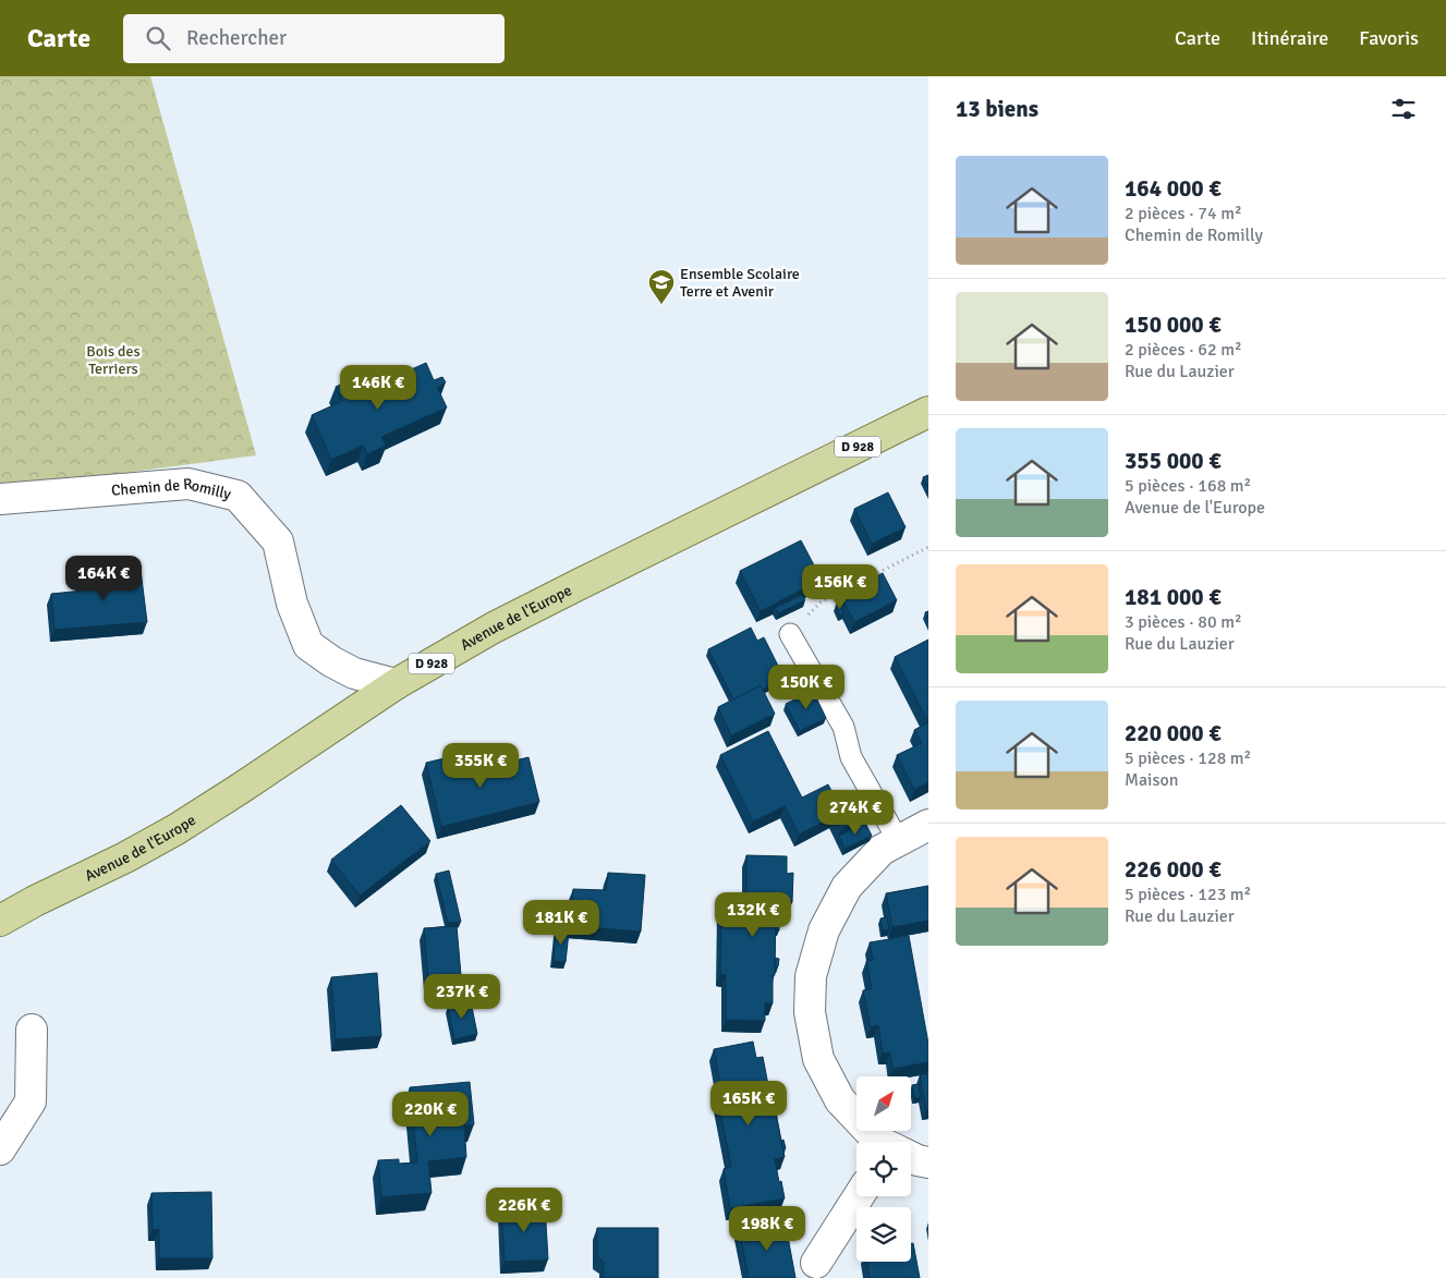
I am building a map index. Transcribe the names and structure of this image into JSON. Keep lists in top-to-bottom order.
{
  "streets": {
    "main road": ["D 928", "Avenue de l'Europe"],
    "street": ["Chemin de Romilly"]
  },
  "crossings": [
    ["Chemin de Romilly", "Avenue de l'Europe"]
  ],
  "parks": ["Bois des Terriers"],
  "places": {
    "school or university": ["Ensemble Scolaire Terre et Avenir"]
  },
  "north": "top right",
  "page": {
    "header": "Carte",
    "search": "Rechercher",
    "nav": ["Carte", "Itinéraire", "Favoris"],
    "heading": "13 biens",
    "list": [
      {
        "name": "164 000 €",
        "note": "2 pièces · 74 m² · Chemin de Romilly"
      },
      {
        "name": "150 000 €",
        "note": "2 pièces · 62 m² · Rue du Lauzier"
      },
      {
        "name": "355 000 €",
        "note": "5 pièces · 168 m² · Avenue de l'Europe"
      },
      {
        "name": "181 000 €",
        "note": "3 pièces · 80 m² · Rue du Lauzier"
      },
      {
        "name": "220 000 €",
        "note": "5 pièces · 128 m² · Maison"
      },
      {
        "name": "226 000 €",
        "note": "5 pièces · 123 m² · Rue du Lauzier"
      }
    ],
    "price": [
      "146K €",
      "164K €",
      "156K €",
      "150K €",
      "355K €",
      "274K €",
      "132K €",
      "181K €",
      "237K €",
      "165K €",
      "220K €",
      "226K €",
      "198K €"
    ]
  }
}
